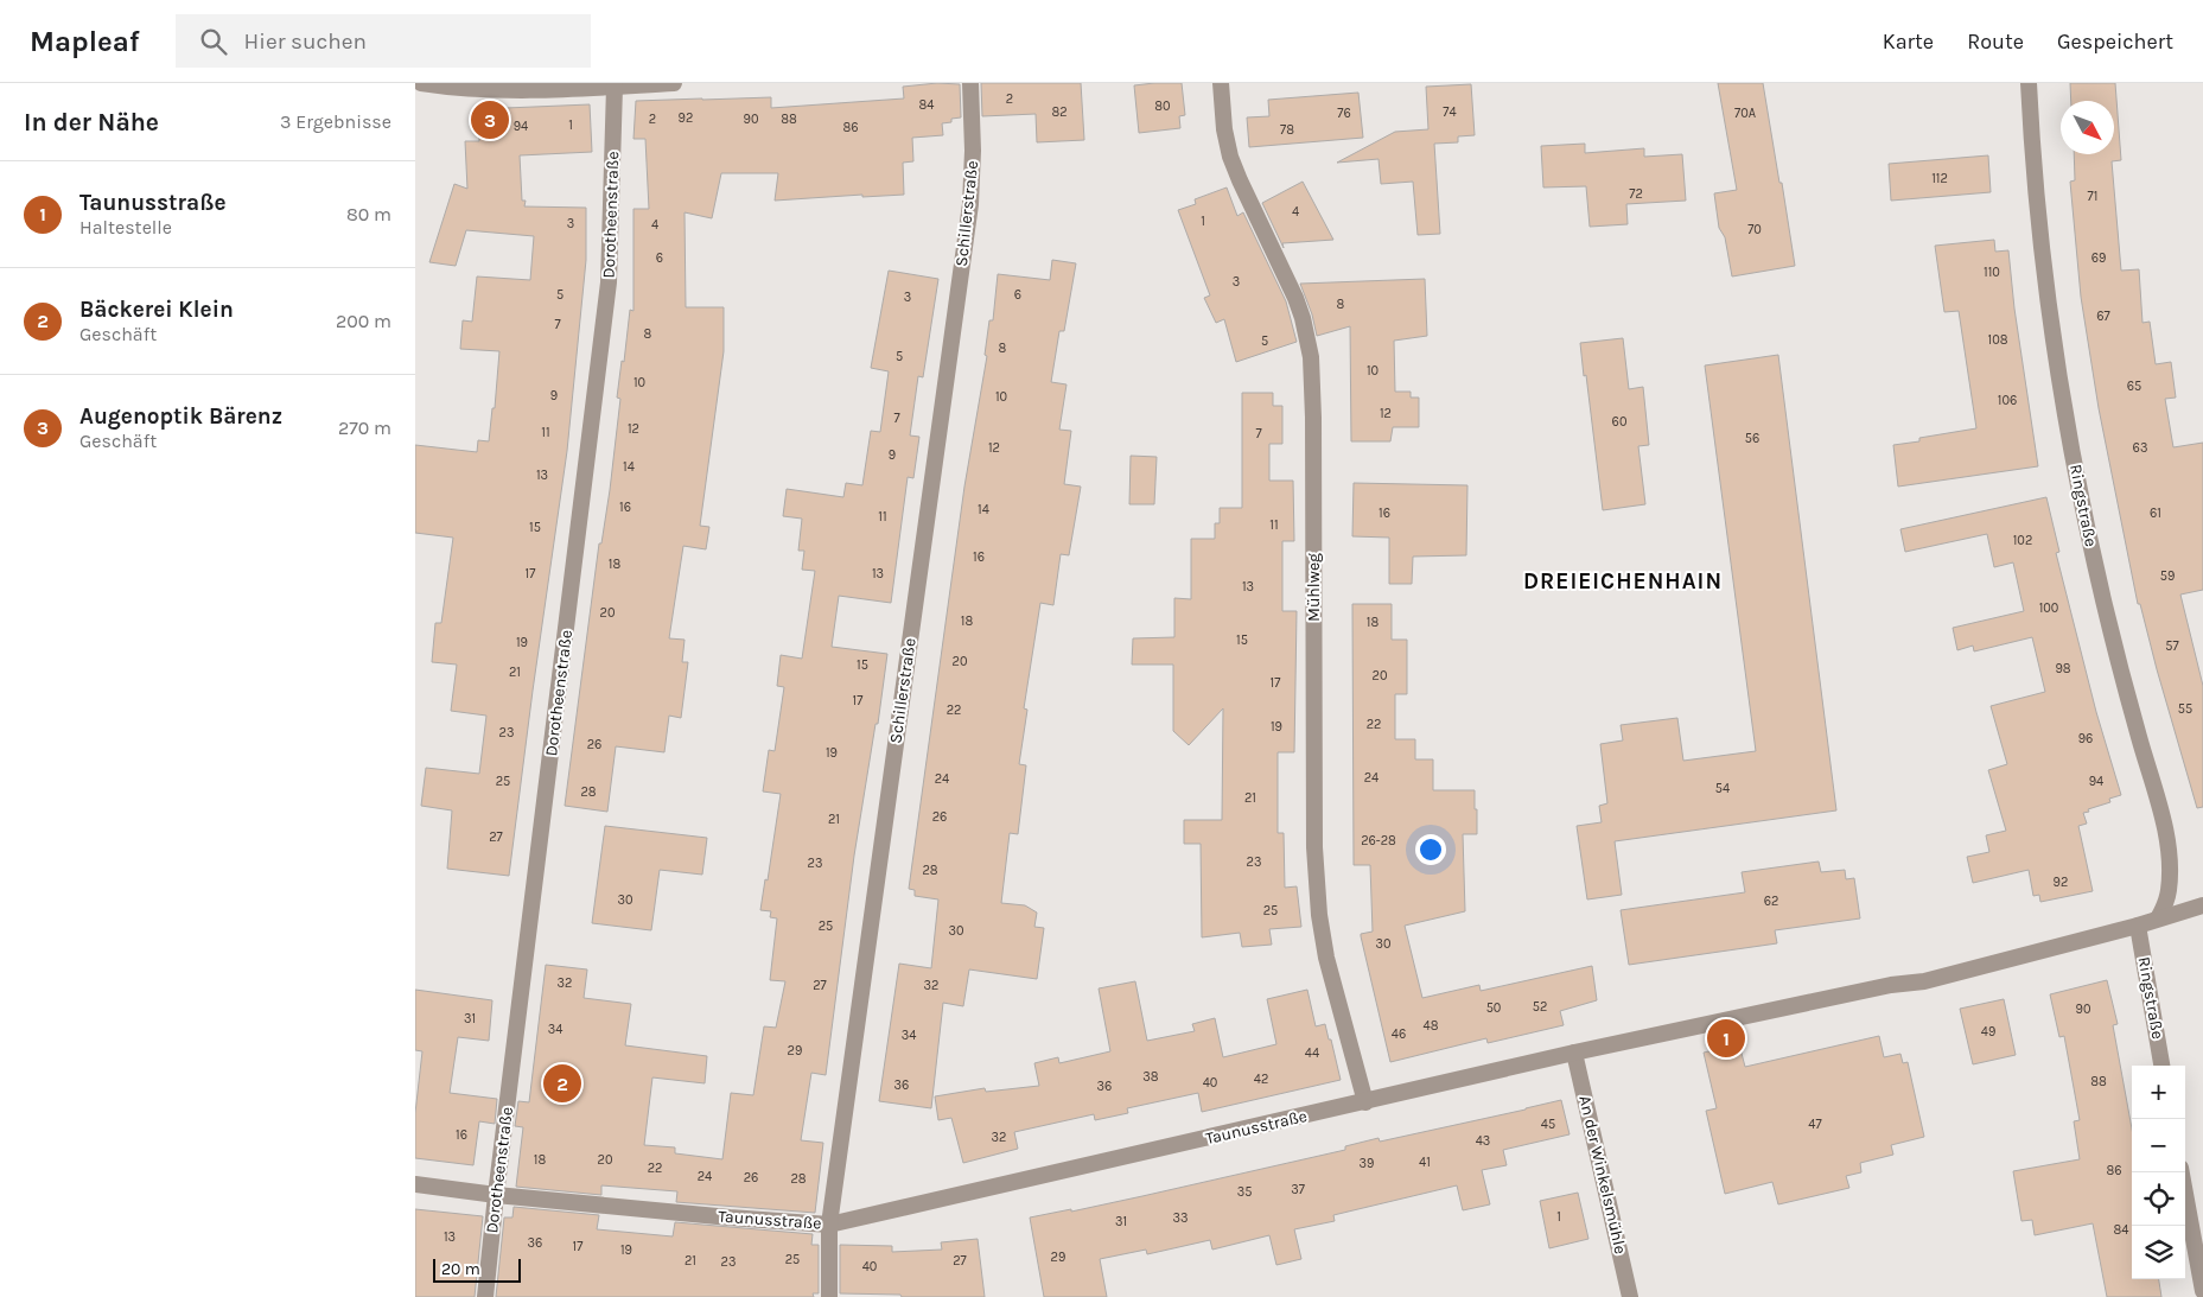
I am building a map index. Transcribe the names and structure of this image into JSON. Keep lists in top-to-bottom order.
{
  "streets": {
    "street": [
      "Schillerstraße",
      "Dorotheenstraße",
      "Ringstraße",
      "Mühlweg",
      "Taunusstraße",
      "An der Winkelsmühle"
    ]
  },
  "crossings": [
    ["Schillerstraße", "Taunusstraße"],
    ["Dorotheenstraße", "Taunusstraße"],
    ["Ringstraße", "Taunusstraße"],
    ["Mühlweg", "Taunusstraße"],
    ["Taunusstraße", "An der Winkelsmühle"]
  ],
  "districts": ["DREIEICHENHAIN"],
  "house_numbers": [
    "2",
    "84",
    "80",
    "82",
    "74",
    "76",
    "70A",
    "92",
    "2",
    "90",
    "88",
    "1",
    "94",
    "86",
    "78",
    "112",
    "72",
    "71",
    "4",
    "1",
    "3",
    "4",
    "70",
    "6",
    "69",
    "110",
    "3",
    "5",
    "6",
    "3",
    "8",
    "67",
    "7",
    "8",
    "108",
    "5",
    "8",
    "5",
    "10",
    "10",
    "65",
    "9",
    "10",
    "106",
    "12",
    "7",
    "60",
    "12",
    "11",
    "7",
    "56",
    "12",
    "63",
    "9",
    "14",
    "13",
    "16",
    "14",
    "16",
    "61",
    "11",
    "11",
    "15",
    "102",
    "16",
    "18",
    "17",
    "13",
    "59",
    "13",
    "100",
    "20",
    "18",
    "18",
    "15",
    "19",
    "57",
    "20",
    "15",
    "98",
    "21",
    "20",
    "17",
    "17",
    "55",
    "22",
    "22",
    "19",
    "23",
    "96",
    "26",
    "19",
    "24",
    "24",
    "25",
    "94",
    "54",
    "28",
    "21",
    "26",
    "21",
    "27",
    "26-28",
    "23",
    "23",
    "28",
    "92",
    "30",
    "62",
    "25",
    "25",
    "30",
    "30",
    "32",
    "27",
    "32",
    "52",
    "50",
    "90",
    "31",
    "48",
    "34",
    "49",
    "46",
    "34",
    "29",
    "44",
    "38",
    "42",
    "88",
    "40",
    "36",
    "36",
    "45",
    "47",
    "16",
    "32",
    "43",
    "18",
    "20",
    "41",
    "39",
    "22",
    "86",
    "24",
    "26",
    "28",
    "37",
    "35",
    "1",
    "33",
    "31",
    "84",
    "13",
    "36",
    "17",
    "19",
    "29",
    "25",
    "21",
    "27",
    "23",
    "40"
  ],
  "scale_bar": "20 m",
  "north": "bottom right",
  "page": {
    "header": "Mapleaf",
    "search": "Hier suchen",
    "nav": ["Karte", "Route", "Gespeichert"],
    "heading": ["In der Nähe", "3 Ergebnisse"],
    "pins": ["3", "1", "2"],
    "list": [
      {
        "mark": "1",
        "name": "Taunusstraße",
        "note": "Haltestelle",
        "value": "80 m"
      },
      {
        "mark": "2",
        "name": "Bäckerei Klein",
        "note": "Geschäft",
        "value": "200 m"
      },
      {
        "mark": "3",
        "name": "Augenoptik Bärenz",
        "note": "Geschäft",
        "value": "270 m"
      }
    ],
    "map_buttons": ["+", "−"],
    "scale": "20 m"
  }
}
